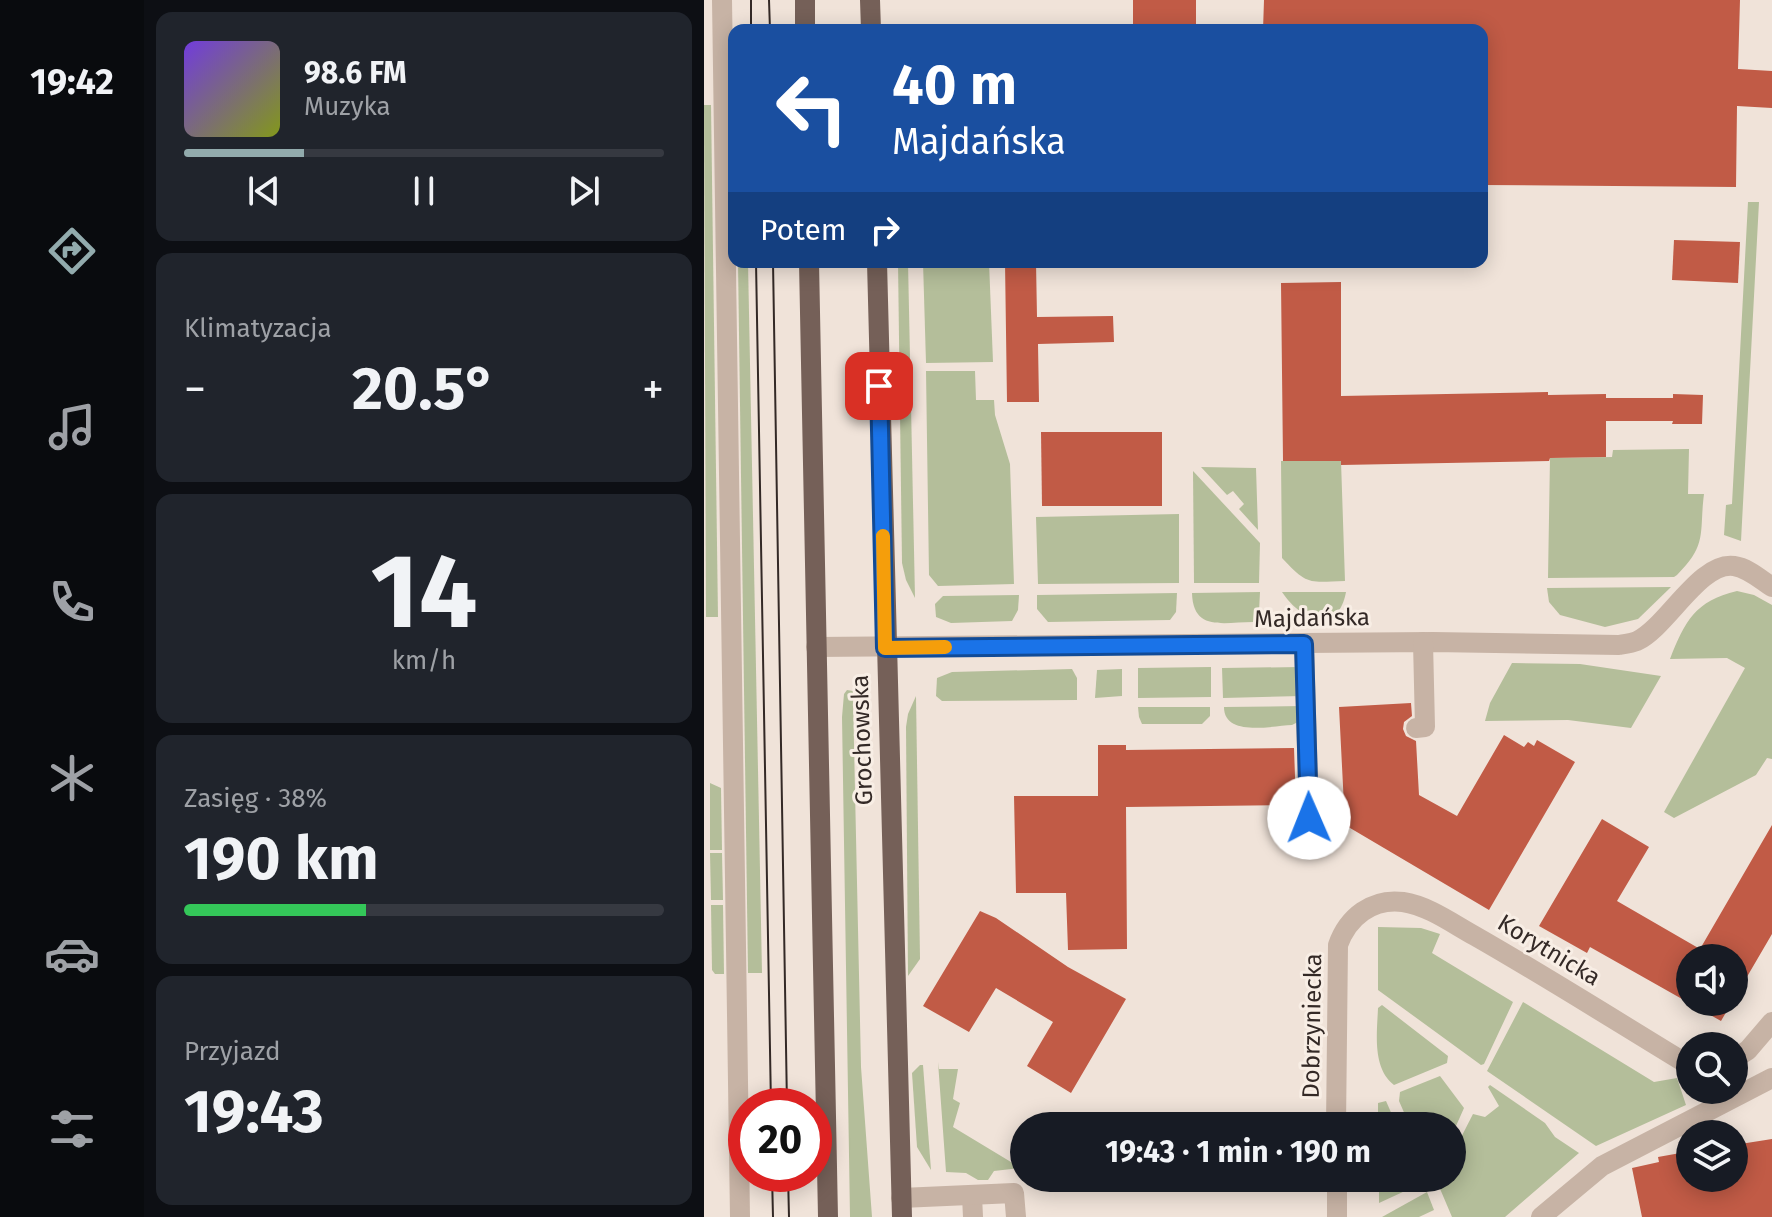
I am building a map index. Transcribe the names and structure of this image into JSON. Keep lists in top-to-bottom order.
{
  "streets": {
    "main road": ["Grochowska"],
    "street": ["Majdańska", "Korytnicka", "Dobrzyniecka"]
  },
  "crossings": [
    ["Majdańska", "Grochowska"],
    ["Korytnicka", "Dobrzyniecka"]
  ],
  "page": {
    "tabs": "19:42",
    "turn": ["40 m", "Majdańska"],
    "song": ["98.6 FM", "Muzyka"],
    "then": "Potem",
    "tile": [
      "Klimatyzacja",
      ["14", "km/h"],
      ["Zasięg · 38%", "190 km"],
      ["Przyjazd", "19:43"]
    ],
    "heat": ["−", "20.5°", "+"],
    "limit": "20",
    "trip": "19:43 · 1 min · 190 m"
  }
}
